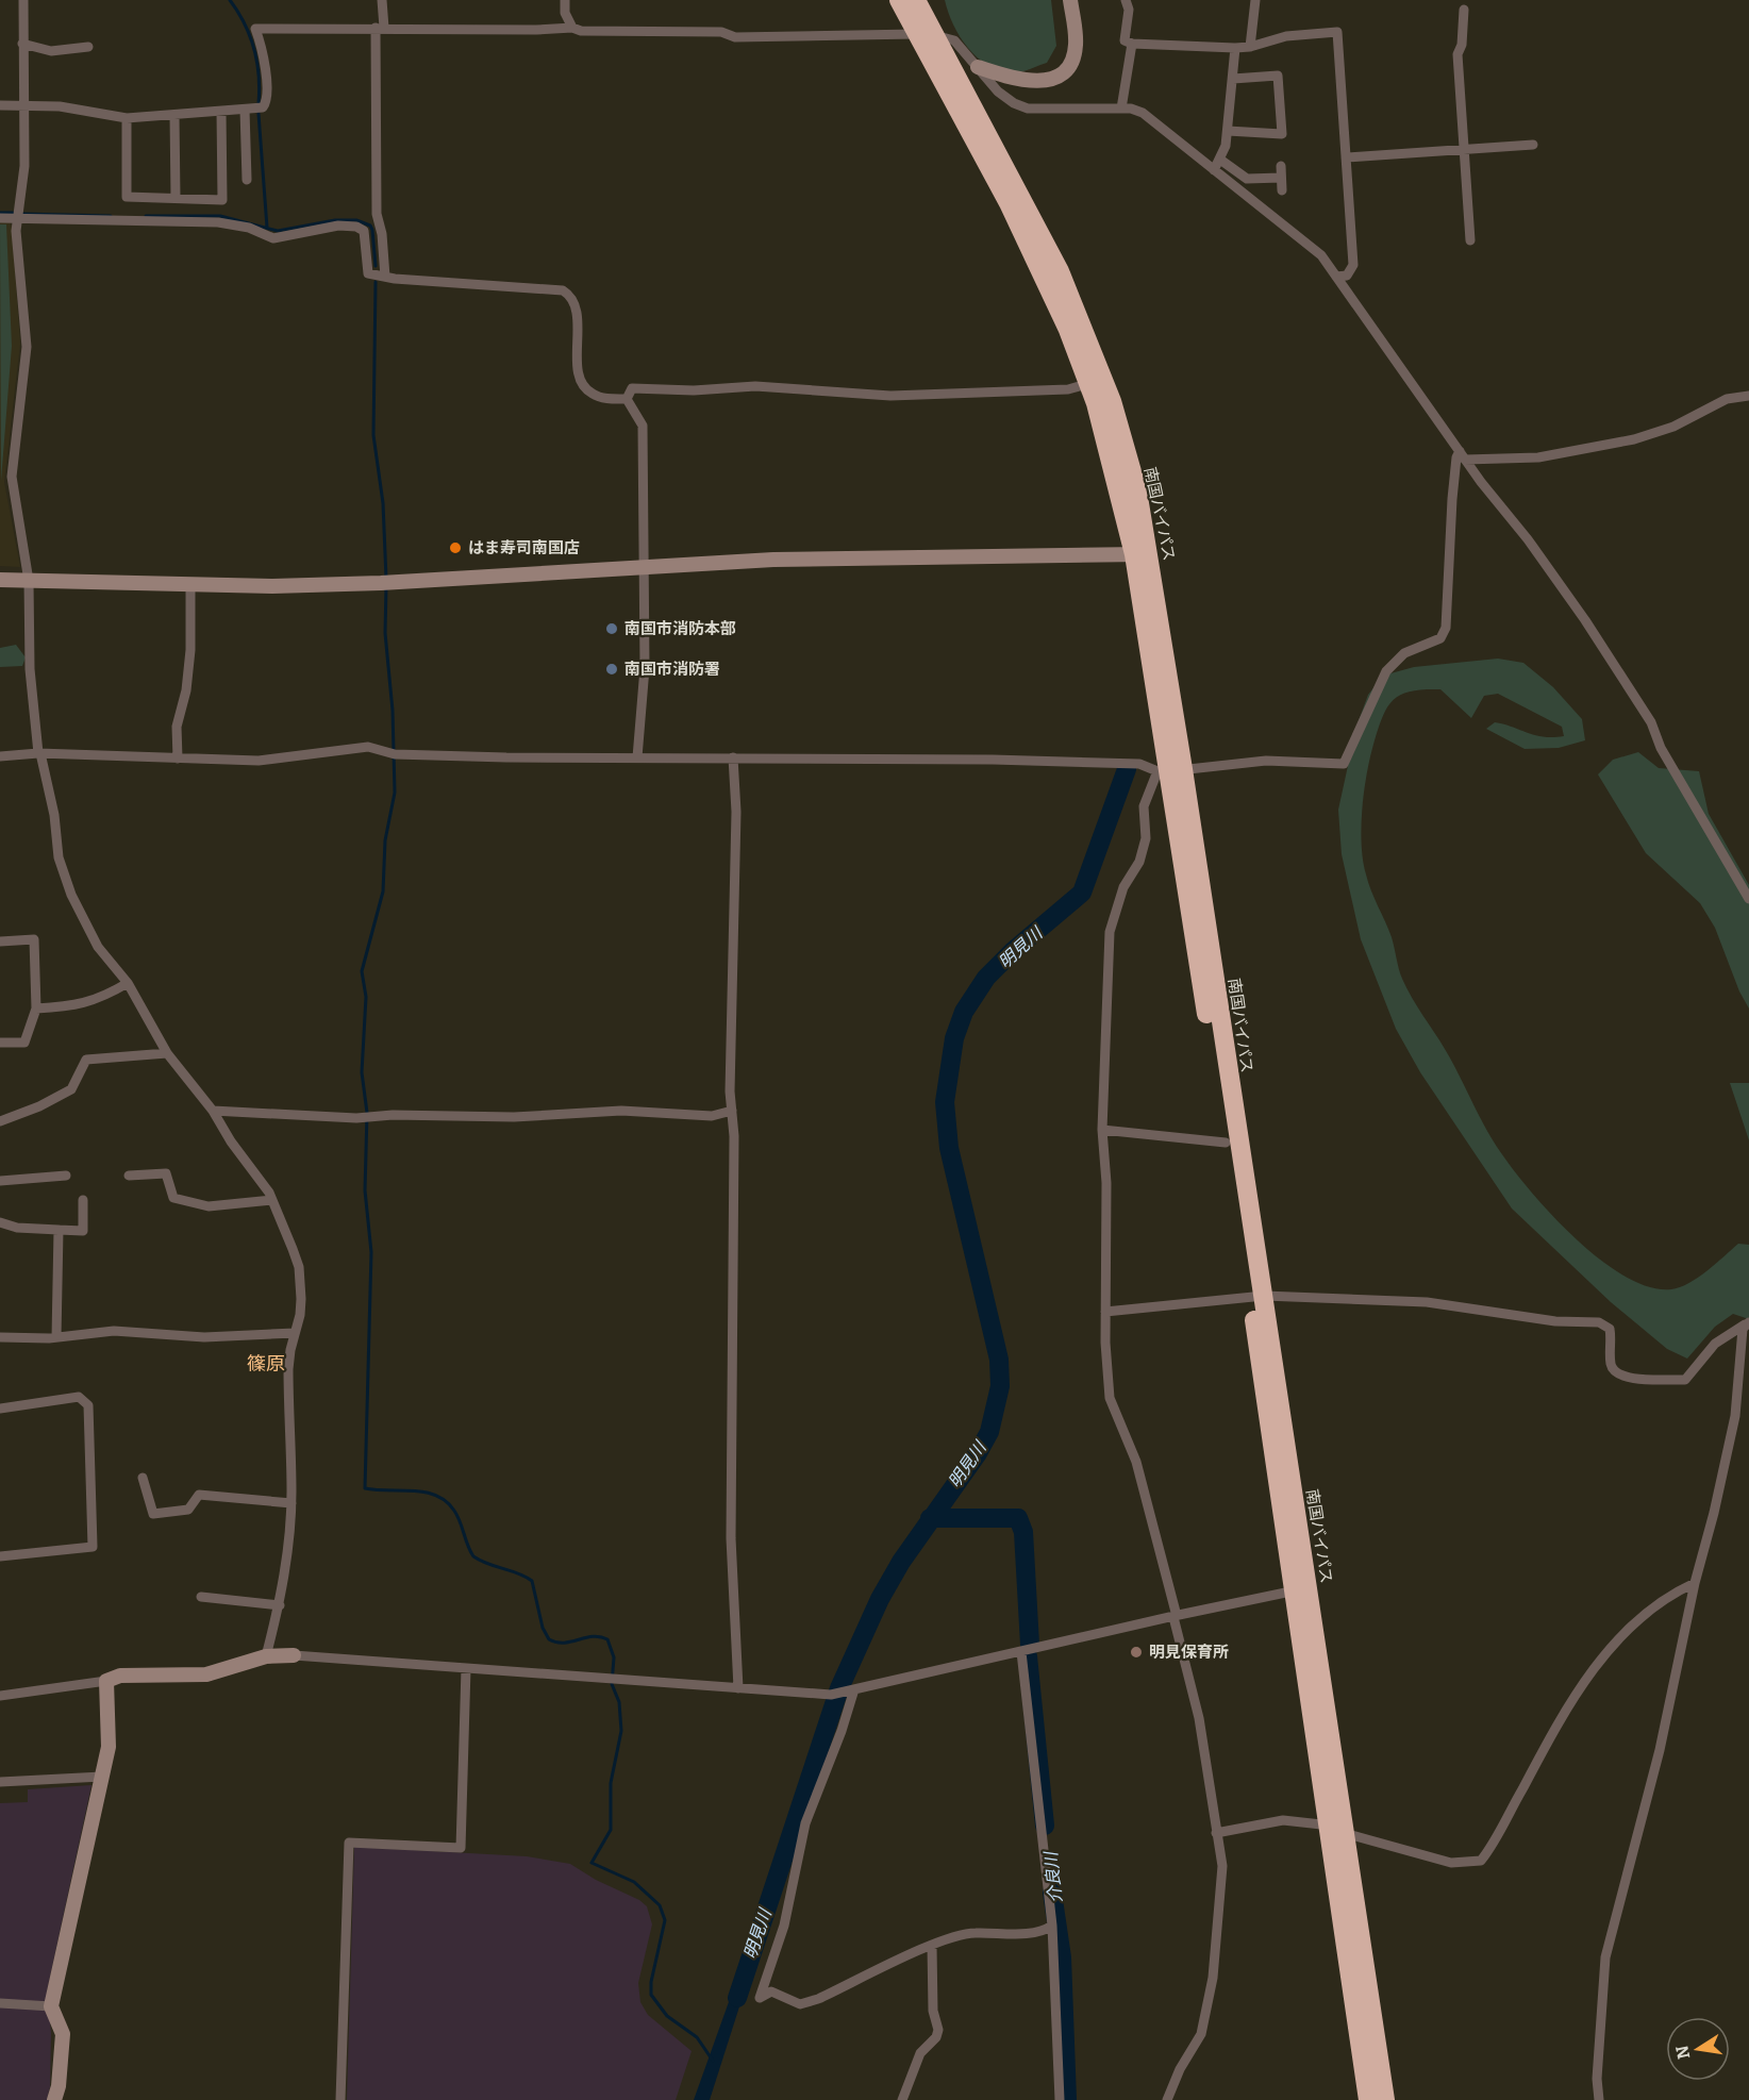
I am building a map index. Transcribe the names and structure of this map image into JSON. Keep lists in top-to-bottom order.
{
  "streets": {
    "highway": ["南国バイパス"]
  },
  "districts": ["篠原"],
  "water": ["明見川", "介良川"],
  "places": [
    "はま寿司南国店",
    "南国市消防本部",
    "南国市消防署",
    "明見保育所"
  ],
  "north": "left"
}
